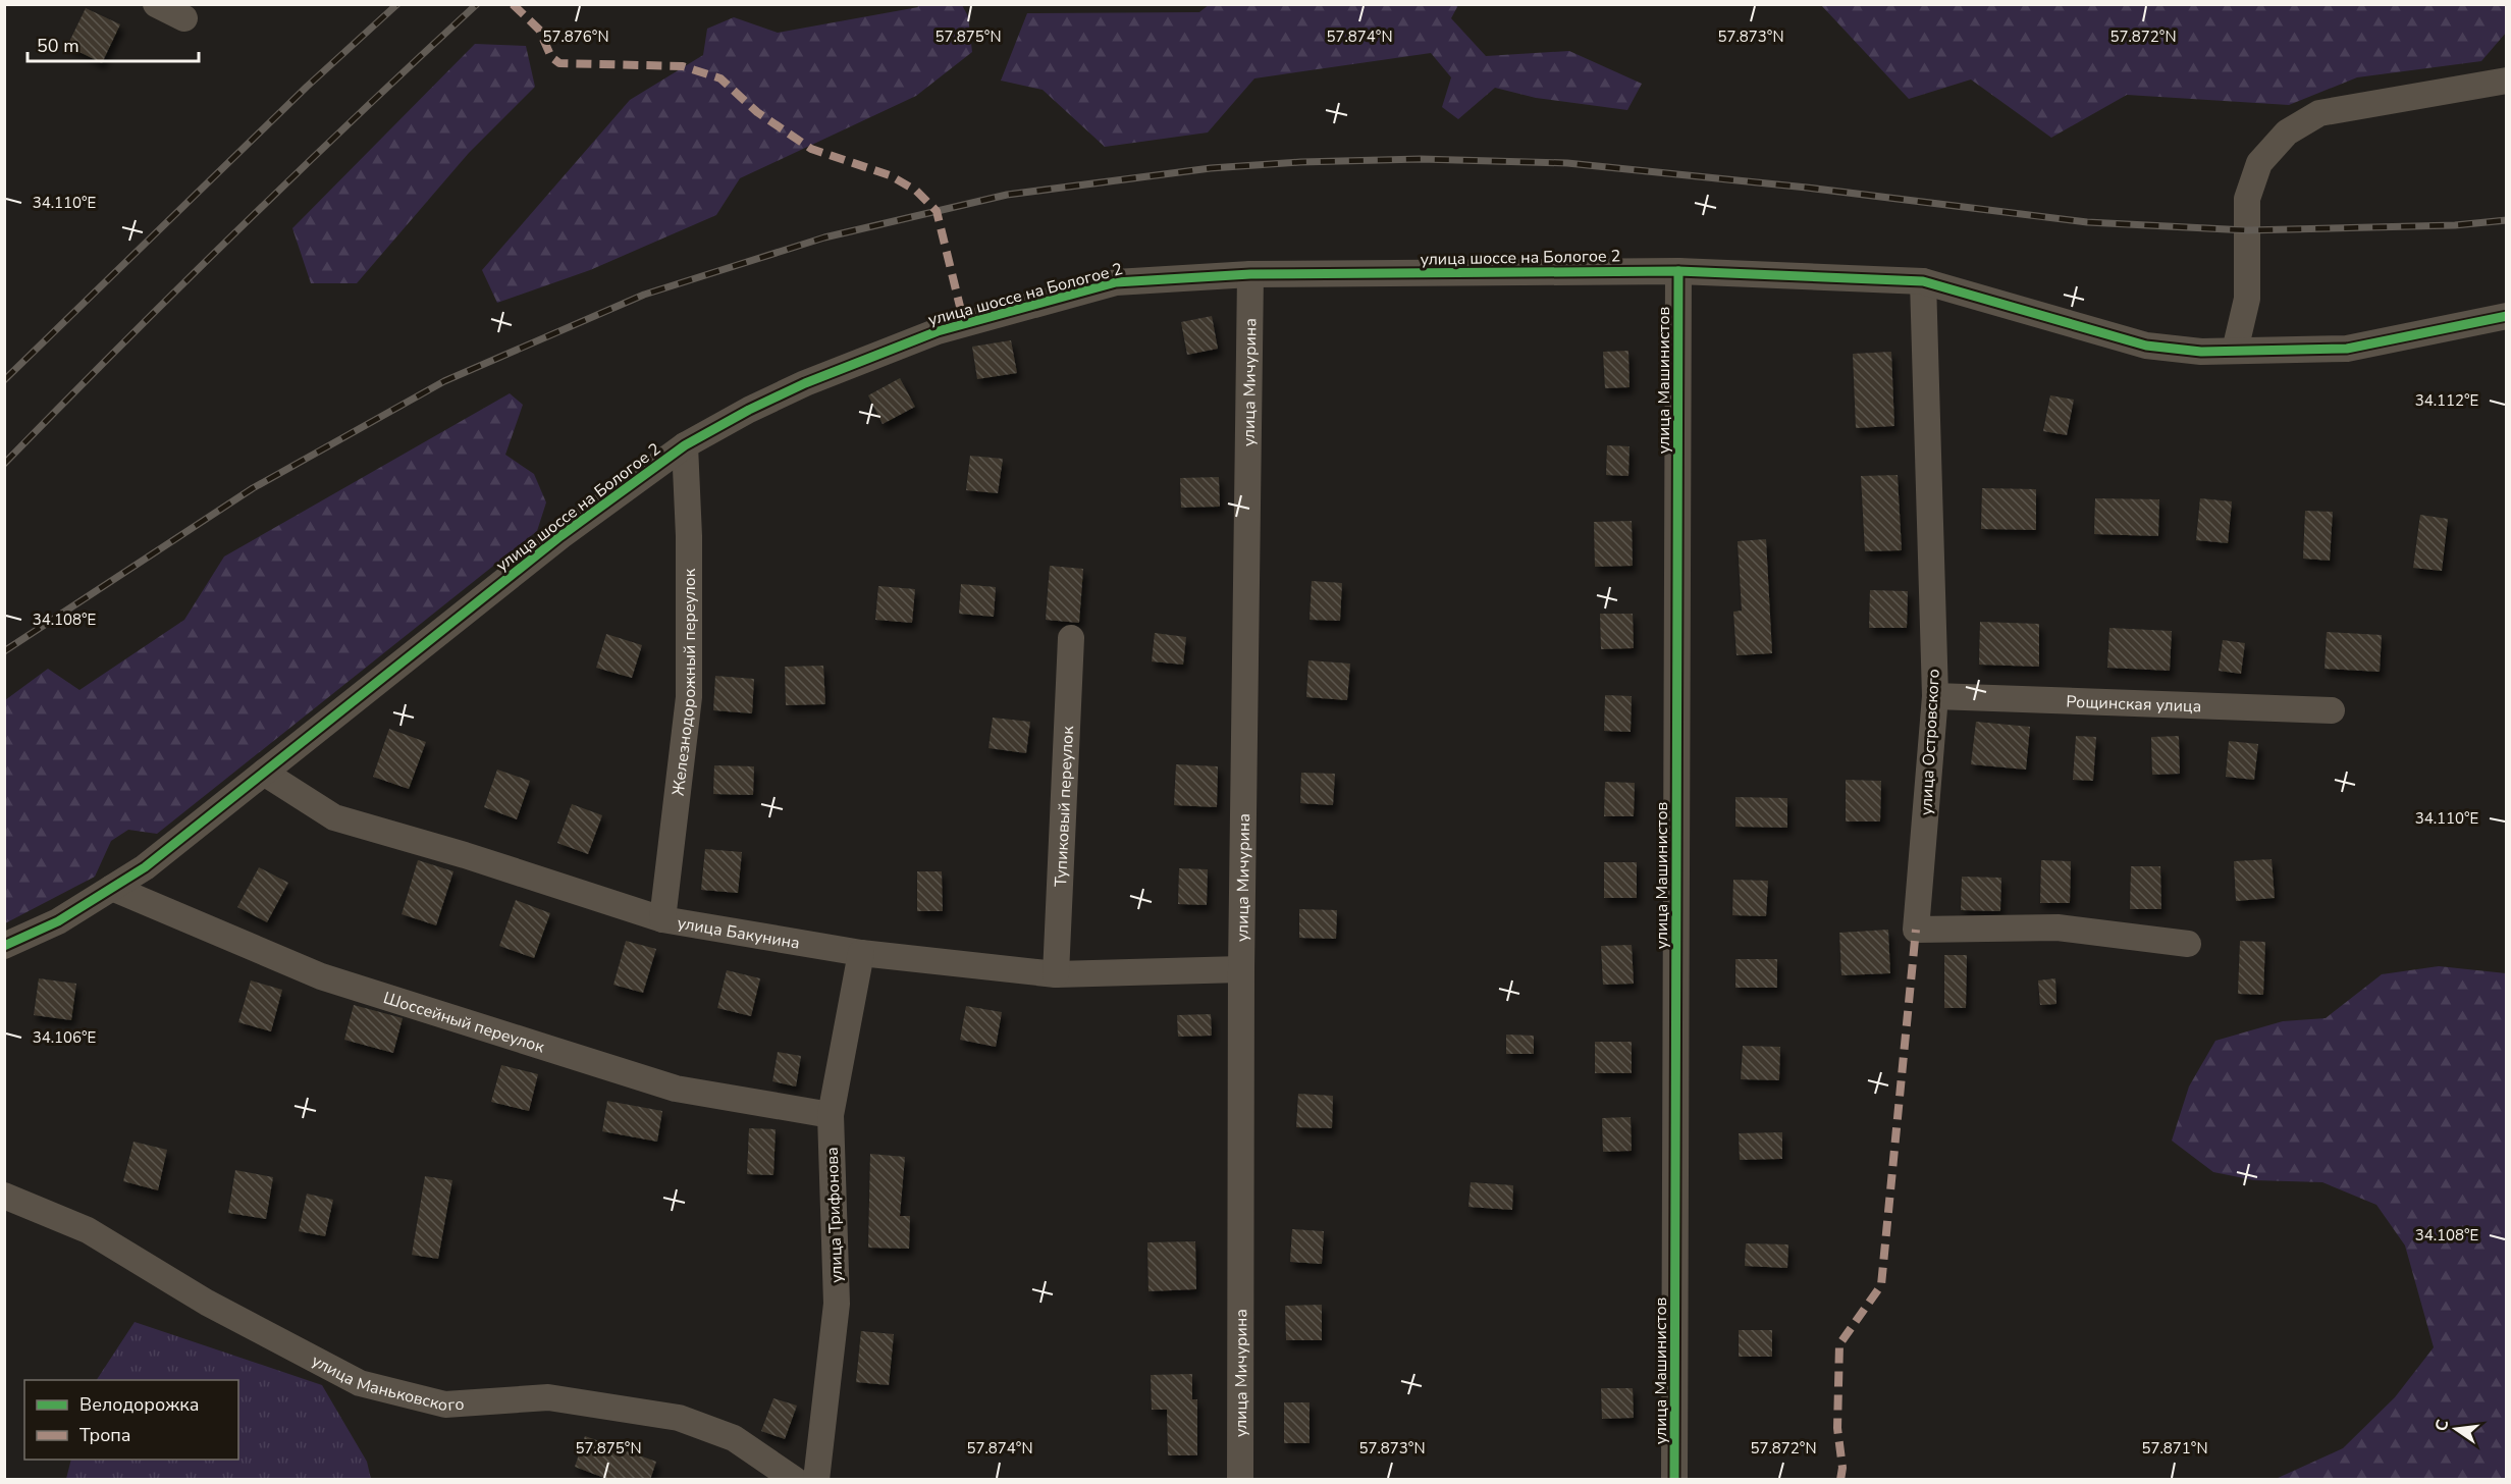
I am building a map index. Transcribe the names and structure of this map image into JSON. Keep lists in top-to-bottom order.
{
  "streets": {
    "street": [
      "улица шоссе на Бологое 2",
      "улица Машинистов",
      "улица Мичурина",
      "Железнодорожный переулок",
      "Рощинская улица",
      "улица Островского",
      "Тупиковый переулок",
      "улица Бакунина",
      "Шоссейный переулок",
      "улица Трифонова",
      "улица Маньковского"
    ]
  },
  "crossings": [
    ["улица шоссе на Бологое 2", "улица Машинистов"],
    ["улица шоссе на Бологое 2", "улица Мичурина"],
    ["улица шоссе на Бологое 2", "Железнодорожный переулок"],
    ["улица шоссе на Бологое 2", "улица Островского"],
    ["улица шоссе на Бологое 2", "улица Бакунина"],
    ["улица шоссе на Бологое 2", "Шоссейный переулок"],
    ["улица Мичурина", "улица Бакунина"],
    ["Железнодорожный переулок", "улица Бакунина"],
    ["Рощинская улица", "улица Островского"],
    ["Тупиковый переулок", "улица Бакунина"],
    ["улица Бакунина", "улица Трифонова"],
    ["Шоссейный переулок", "улица Трифонова"]
  ],
  "legend": ["Велодорожка", "Тропа"],
  "scale_bar": "50 m",
  "north": "left",
  "coordinates": [
    "57.876°N",
    "57.875°N",
    "57.874°N",
    "57.873°N",
    "57.872°N",
    "34.110°E",
    "34.112°E",
    "34.108°E",
    "34.106°E",
    "57.871°N"
  ]
}
